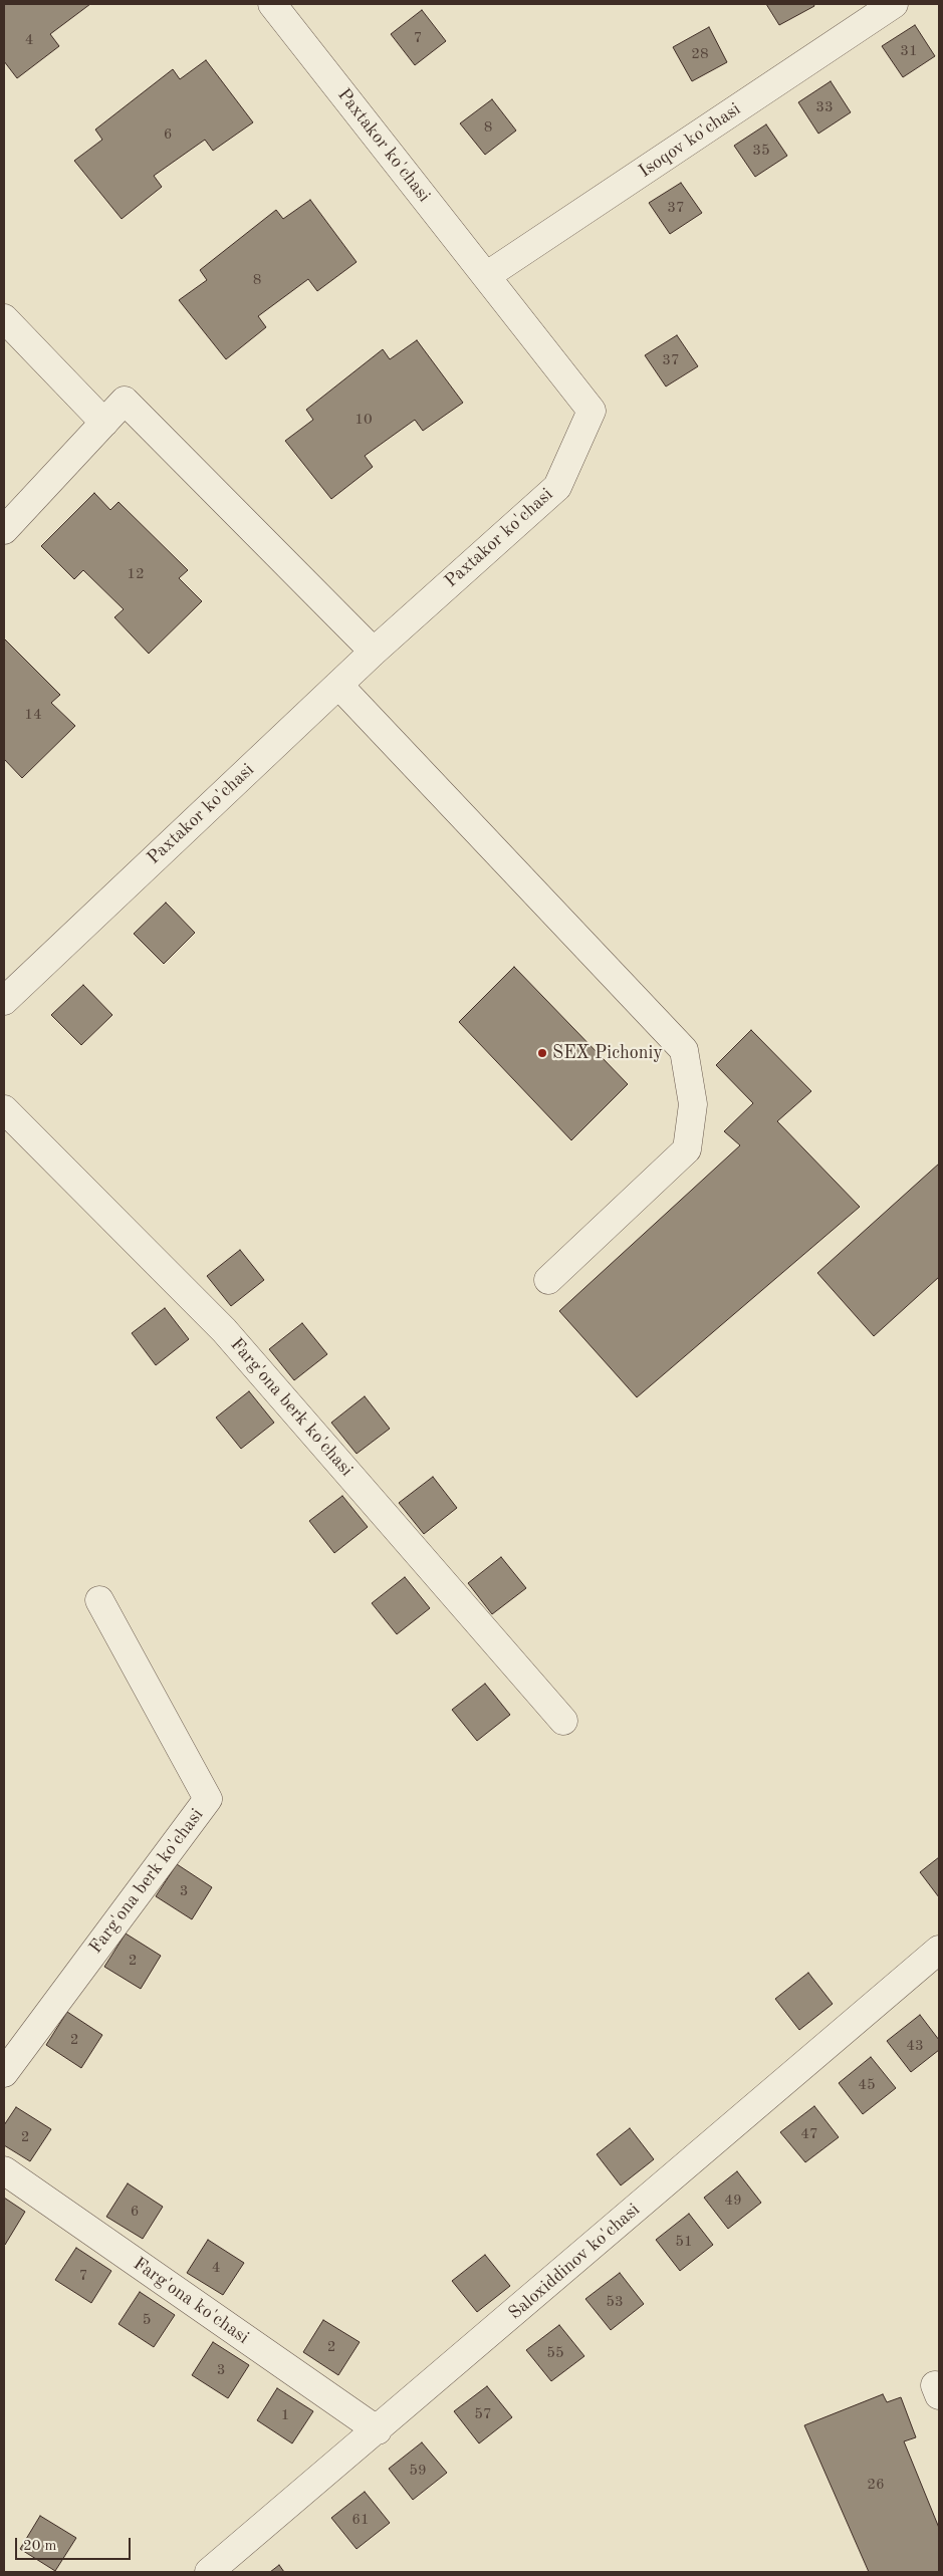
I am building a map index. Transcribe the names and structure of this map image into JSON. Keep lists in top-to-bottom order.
{
  "streets": {
    "street": [
      "Isoqov ko'chasi",
      "Paxtakor ko'chasi",
      "Farg'ona berk ko'chasi",
      "Saloxiddinov ko'chasi",
      "Farg'ona ko'chasi"
    ]
  },
  "crossings": [
    ["Isoqov ko'chasi", "Paxtakor ko'chasi"],
    ["Saloxiddinov ko'chasi", "Farg'ona ko'chasi"]
  ],
  "places": ["SEX Pichoniy"],
  "house_numbers": [
    "7",
    "4",
    "31",
    "28",
    "33",
    "8",
    "6",
    "35",
    "37",
    "8",
    "37",
    "10",
    "12",
    "14",
    "3",
    "2",
    "2",
    "43",
    "45",
    "47",
    "2",
    "49",
    "6",
    "51",
    "4",
    "7",
    "53",
    "5",
    "2",
    "55",
    "3",
    "57",
    "1",
    "59",
    "26",
    "61"
  ],
  "scale_bar": "20 m"
}
